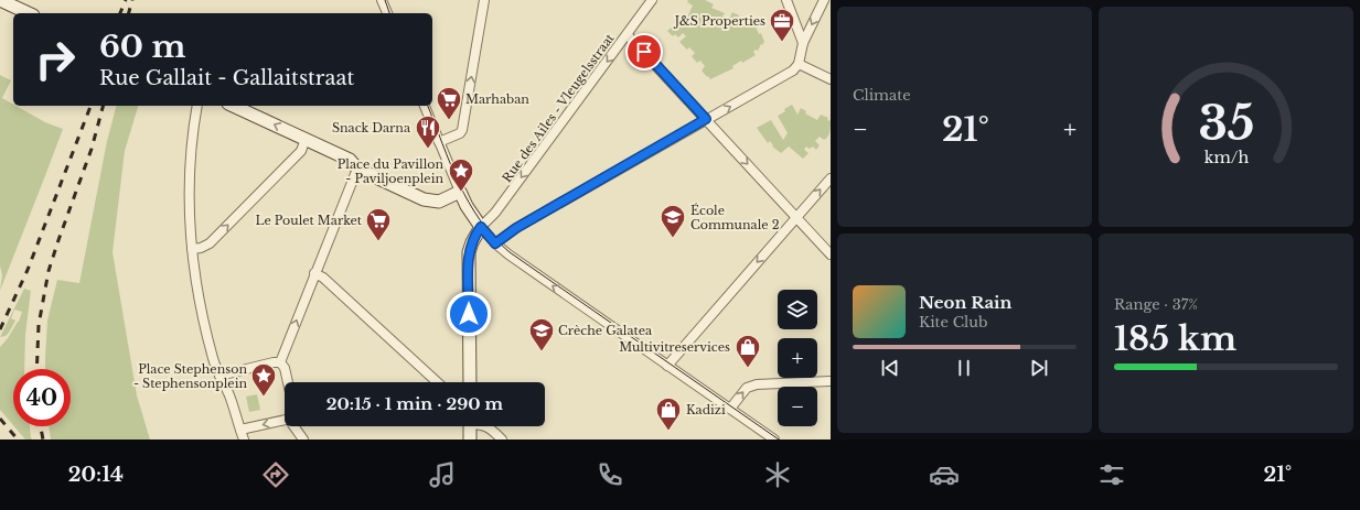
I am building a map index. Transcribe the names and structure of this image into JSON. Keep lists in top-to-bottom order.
{
  "streets": {
    "street": ["Rue des Ailes - Vleugelsstraat"]
  },
  "places": {
    "office": ["J&S Properties"],
    "supermarket": ["Marhaban", "Le Poulet Market"],
    "restaurant": ["Snack Darna"],
    "place": ["Place du Pavillon - Paviljoenplein", "Place Stephenson - Stephensonplein"],
    "school or university": ["École Communale 2", "Crèche Galatea"],
    "shop": ["Multivitreservices", "Kadizi"]
  },
  "page": {
    "tile": [
      "Climate",
      ["Range · 37%", "185 km"]
    ],
    "turn": ["60 m", "Rue Gallait - Gallaitstraat"],
    "heat": ["−", "21°", "+"],
    "song": ["Neon Rain", "Kite Club"],
    "map_buttons": ["+", "−"],
    "limit": "40",
    "trip": "20:15 · 1 min · 290 m",
    "tabs": ["20:14", "21°"],
    "gauge": ["35", "km/h"]
  }
}
